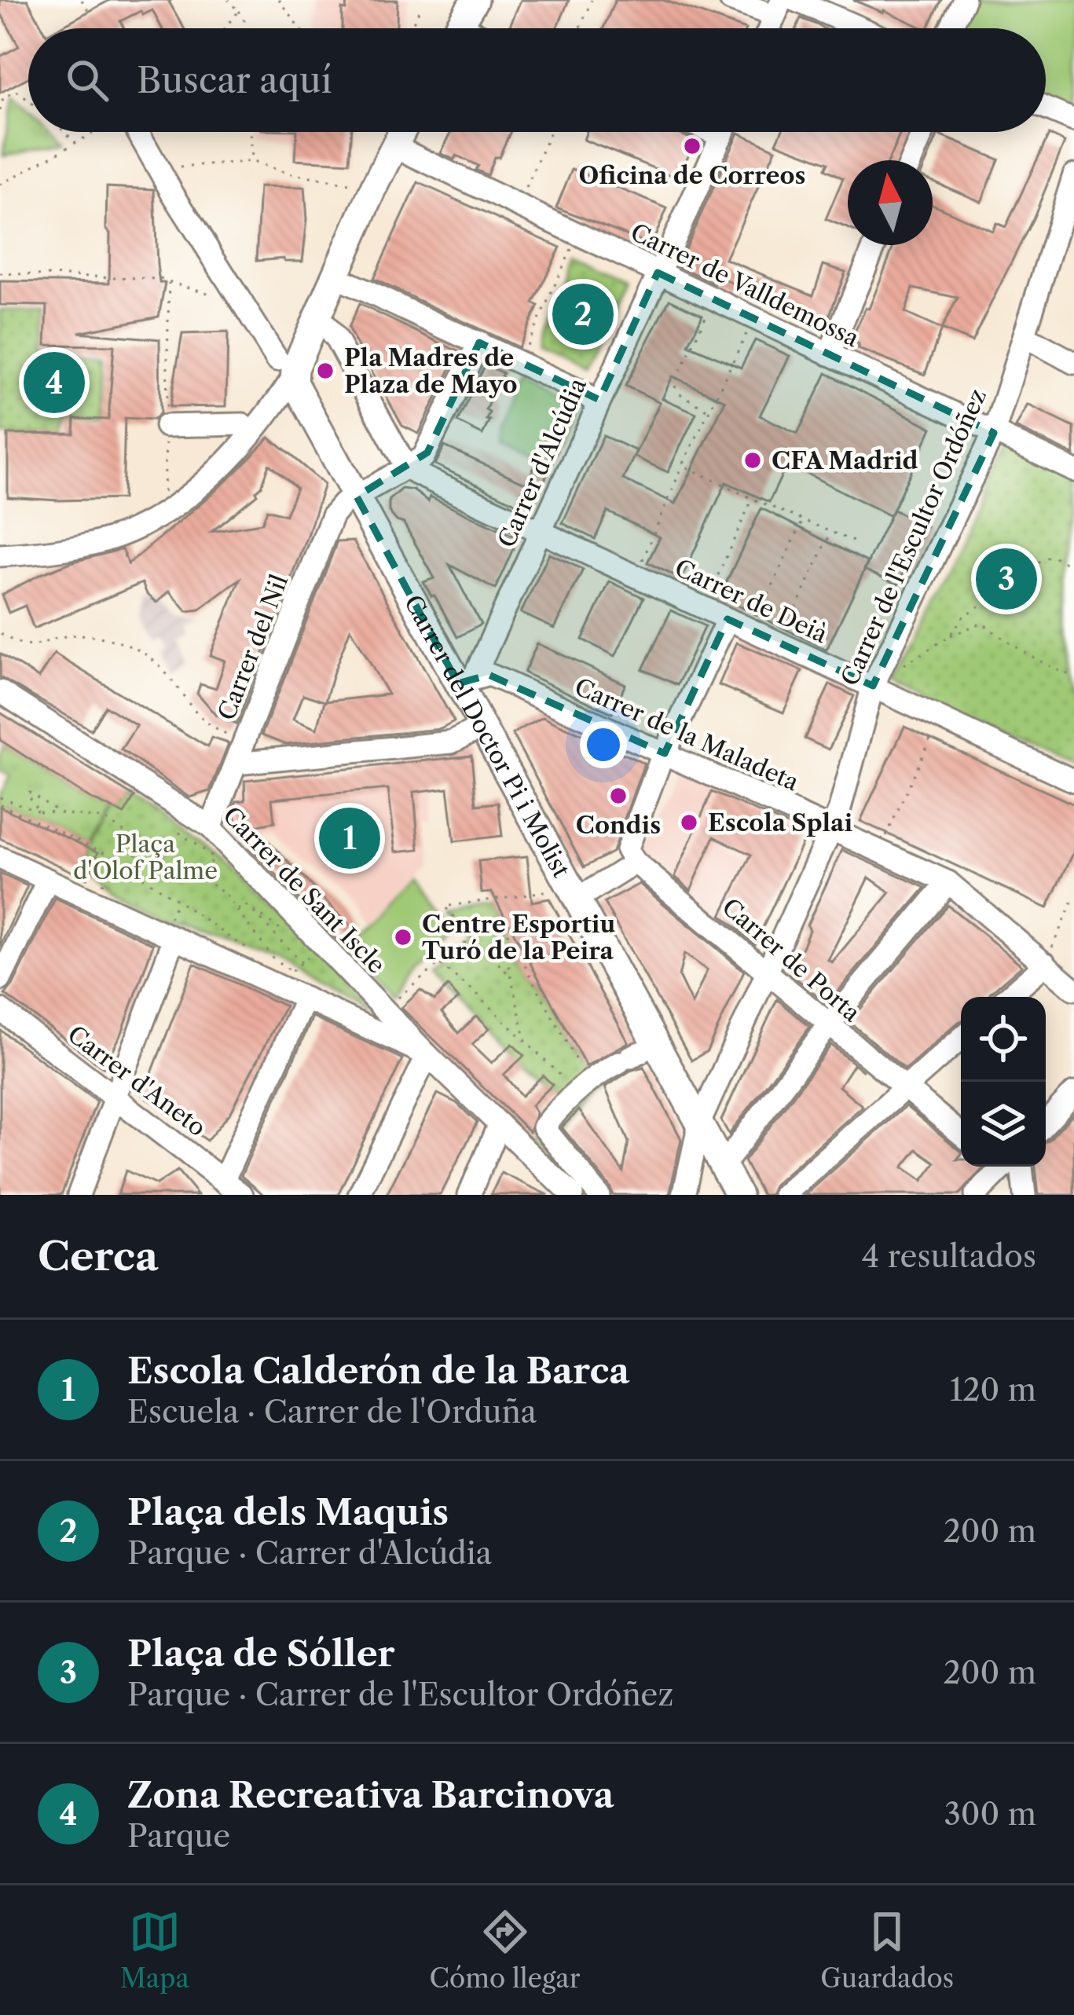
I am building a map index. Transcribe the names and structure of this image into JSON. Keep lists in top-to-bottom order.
{
  "streets": {
    "main road": ["Carrer del Doctor Pi i Molist"],
    "street": [
      "Carrer de Valldemossa",
      "Carrer d'Alcúdia",
      "Carrer de l'Escultor Ordóñez",
      "Carrer de Deià",
      "Carrer del Nil",
      "Carrer de la Maladeta",
      "Carrer de Sant Iscle",
      "Carrer de Porta",
      "Carrer d'Aneto"
    ]
  },
  "crossings": [
    ["Carrer de Valldemossa", "Carrer d'Alcúdia"],
    ["Carrer de Valldemossa", "Carrer de l'Escultor Ordóñez"],
    ["Carrer d'Alcúdia", "Carrer de Deià"],
    ["Carrer d'Alcúdia", "Carrer de la Maladeta"],
    ["Carrer d'Alcúdia", "Carrer del Doctor Pi i Molist"],
    ["Carrer de l'Escultor Ordóñez", "Carrer de Deià"],
    ["Carrer de l'Escultor Ordóñez", "Carrer de la Maladeta"],
    ["Carrer de l'Escultor Ordóñez", "Carrer del Doctor Pi i Molist"],
    ["Carrer de l'Escultor Ordóñez", "Carrer de Porta"],
    ["Carrer de Deià", "Carrer del Nil"],
    ["Carrer del Nil", "Carrer del Doctor Pi i Molist"],
    ["Carrer del Nil", "Carrer de Sant Iscle"],
    ["Carrer de la Maladeta", "Carrer del Doctor Pi i Molist"]
  ],
  "parks": ["Plaça d'Olof Palme"],
  "places": [
    "Oficina de Correos",
    "Pla Madres de Plaza de Mayo",
    "CFA Madrid",
    "Condis",
    "Escola Splai",
    "Centre Esportiu Turó de la Peira"
  ],
  "north": "top",
  "page": {
    "search": "Buscar aquí",
    "pins": [
      "2",
      "4",
      "3",
      "1"
    ],
    "heading": ["Cerca", "4 resultados"],
    "list": [
      {
        "mark": "1",
        "name": "Escola Calderón de la Barca",
        "note": "Escuela · Carrer de l'Orduña",
        "value": "120 m"
      },
      {
        "mark": "2",
        "name": "Plaça dels Maquis",
        "note": "Parque · Carrer d'Alcúdia",
        "value": "200 m"
      },
      {
        "mark": "3",
        "name": "Plaça de Sóller",
        "note": "Parque · Carrer de l'Escultor Ordóñez",
        "value": "200 m"
      },
      {
        "mark": "4",
        "name": "Zona Recreativa Barcinova",
        "note": "Parque",
        "value": "300 m"
      }
    ],
    "nav": ["Mapa", "Cómo llegar", "Guardados"]
  }
}
